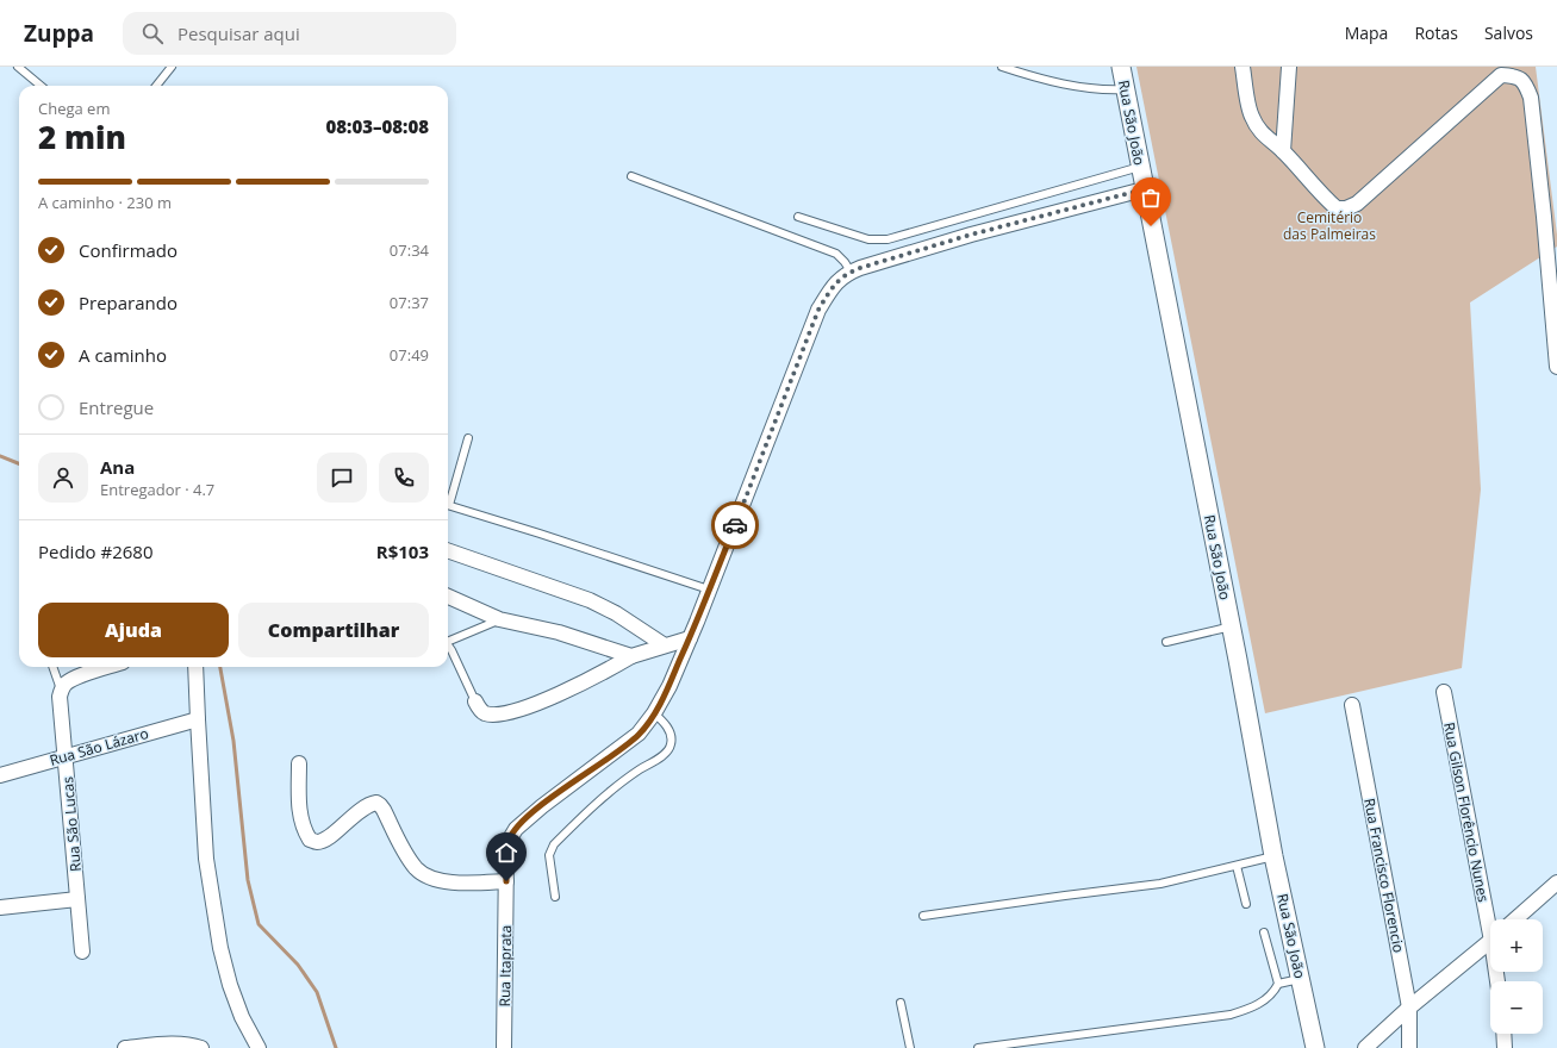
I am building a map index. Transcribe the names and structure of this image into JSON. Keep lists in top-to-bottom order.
{
  "streets": {
    "street": [
      "Rua São João",
      "Rua São Lázaro",
      "Rua Gilson Florêncio Nunes",
      "Rua São Lucas",
      "Rua Francisco Florencio",
      "Rua Itaprata"
    ]
  },
  "crossings": [
    ["Rua São João", "Rua Itaprata"],
    ["Rua São Lázaro", "Rua São Lucas"]
  ],
  "parks": ["Cemitério das Palmeiras"],
  "page": {
    "header": "Zuppa",
    "search": "Pesquisar aqui",
    "nav": ["Mapa", "Rotas", "Salvos"],
    "heading": ["2 min", "Chega em", "08:03–08:08"],
    "panel": [
      "Ana",
      "Entregador · 4.7",
      "Pedido #2680",
      "R$103"
    ],
    "bar": "A caminho · 230 m",
    "list": [
      ["Confirmado", "07:34"],
      ["Preparando", "07:37"],
      ["A caminho", "07:49"],
      "Entregue"
    ],
    "buttons": ["Ajuda", "Compartilhar"],
    "map_buttons": ["+", "−"]
  }
}
